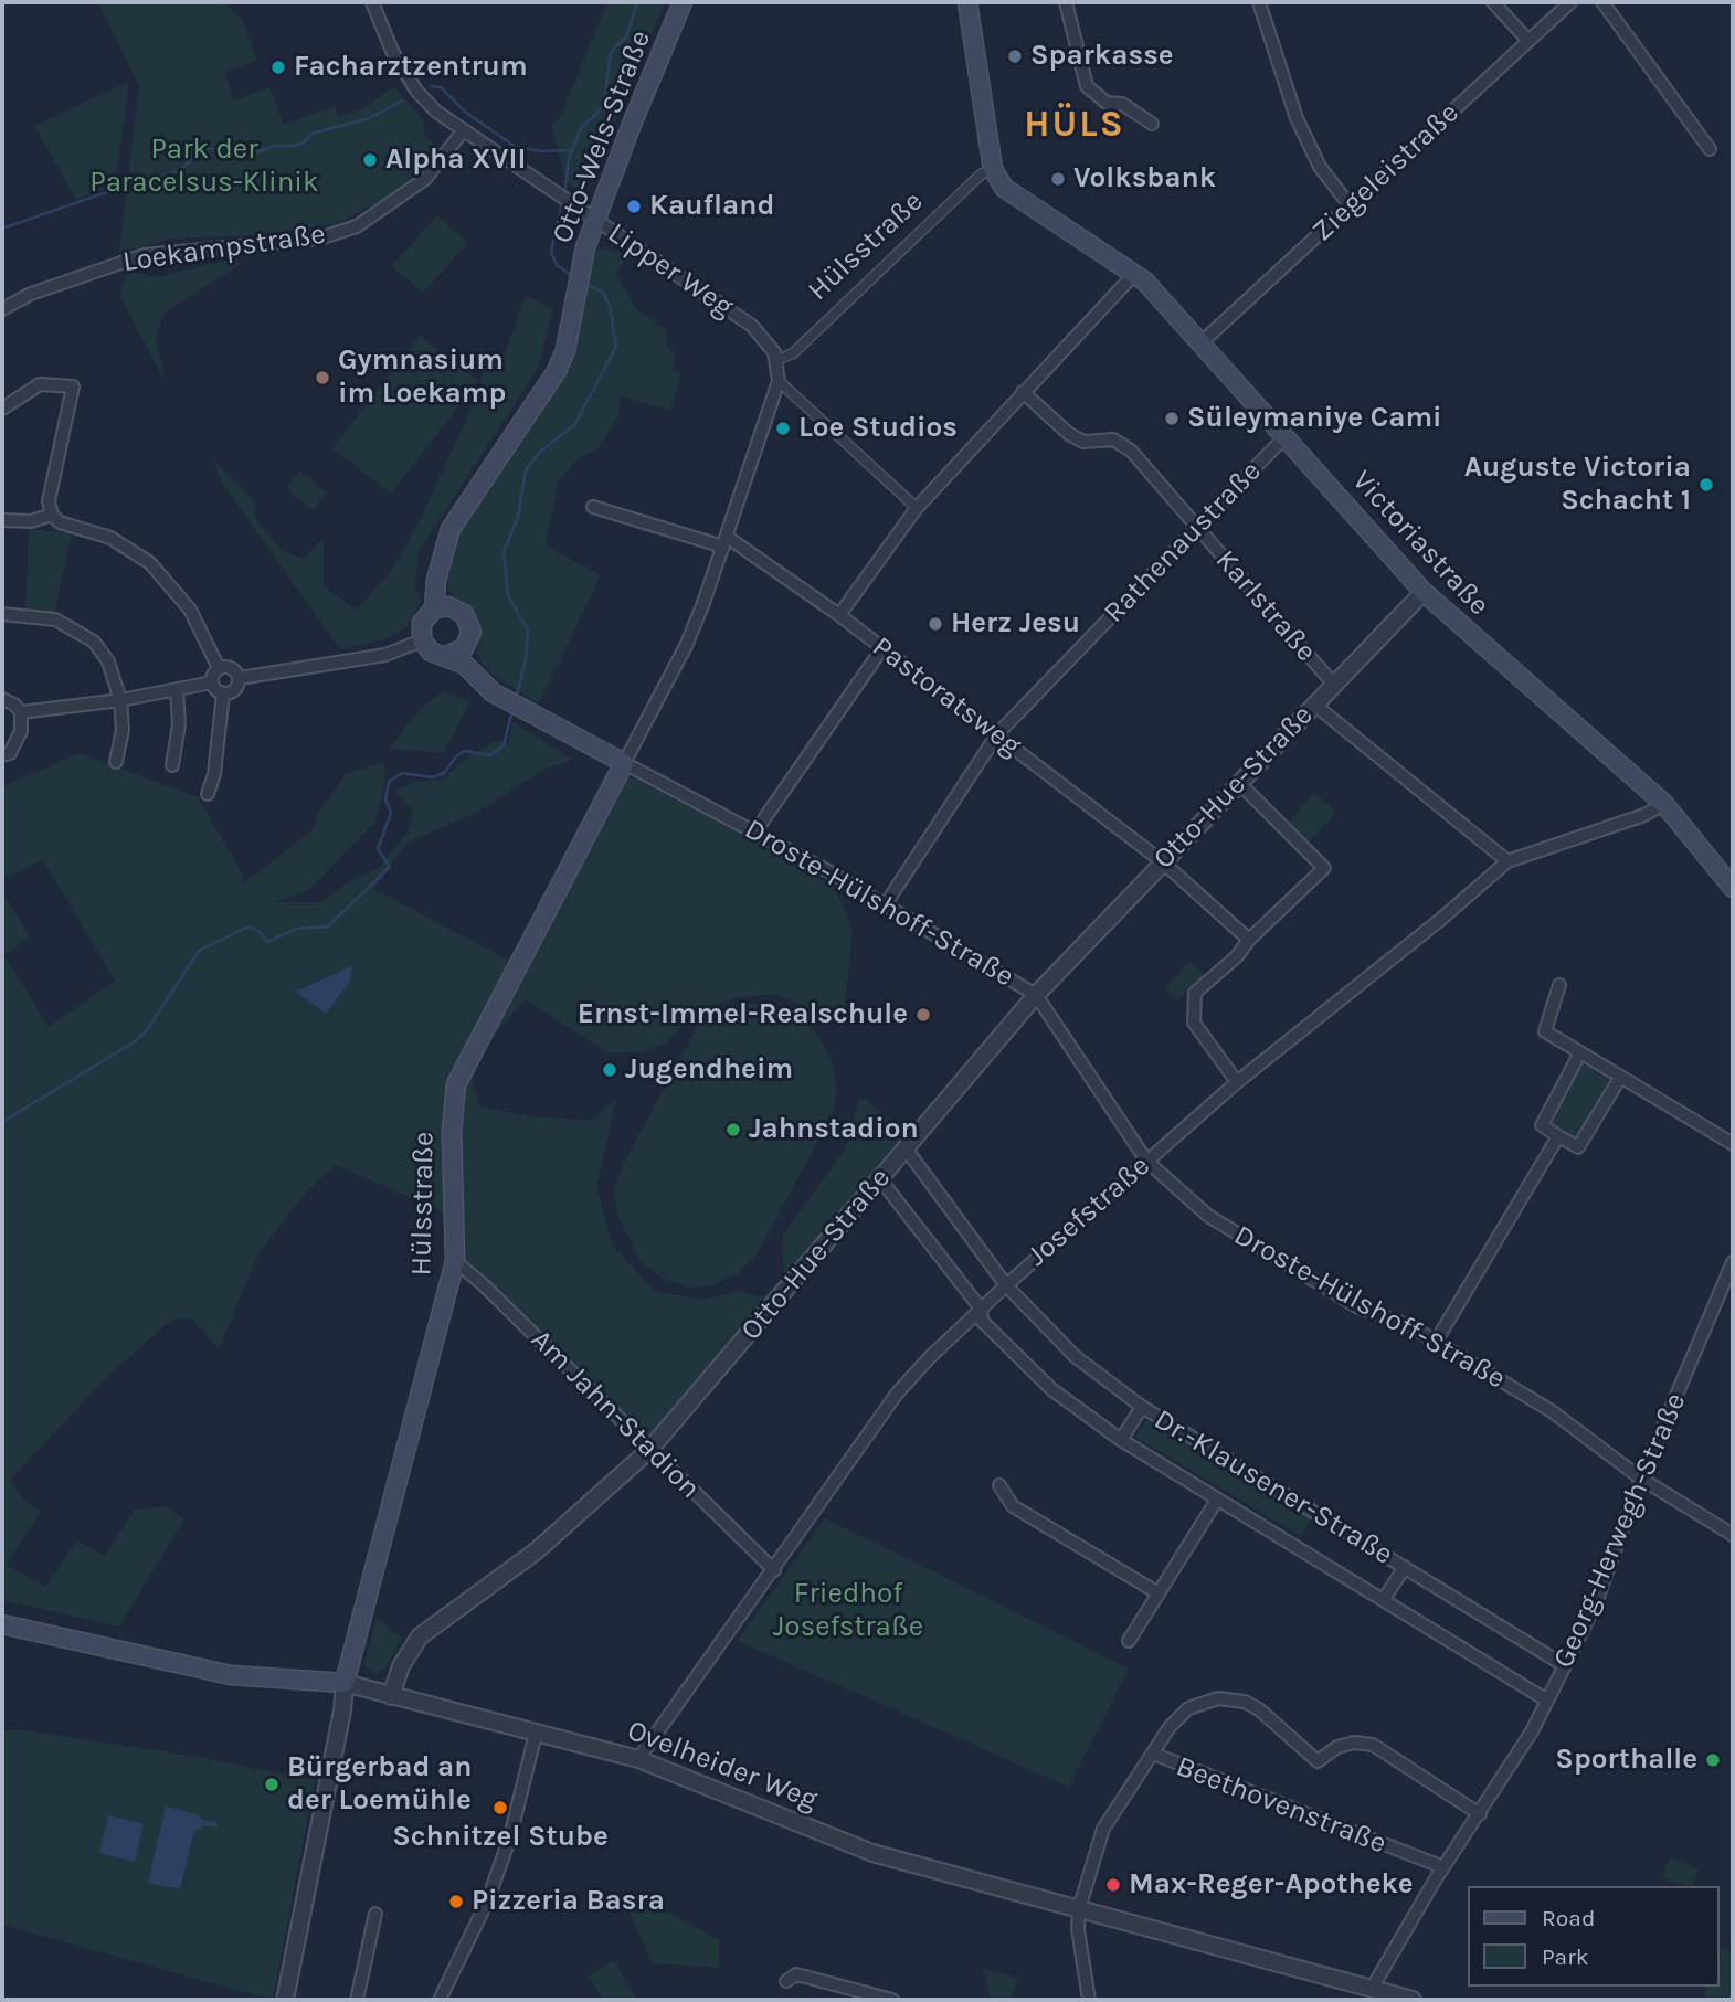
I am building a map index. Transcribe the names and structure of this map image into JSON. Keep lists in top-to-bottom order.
{
  "streets": {
    "main road": [
      "Otto-Wels-Straße",
      "Hülsstraße",
      "Victoriastraße",
      "Ovelheider Weg"
    ],
    "street": [
      "Ziegeleistraße",
      "Loekampstraße",
      "Lipper Weg",
      "Rathenaustraße",
      "Karlstraße",
      "Pastoratsweg",
      "Otto-Hue-Straße",
      "Droste-Hülshoff-Straße",
      "Josefstraße",
      "Am Jahn-Stadion",
      "Dr.-Klausener-Straße",
      "Georg-Herwegh-Straße",
      "Beethovenstraße"
    ]
  },
  "crossings": [
    ["Otto-Wels-Straße", "Lipper Weg"],
    ["Ziegeleistraße", "Victoriastraße"],
    ["Hülsstraße", "Lipper Weg"],
    ["Hülsstraße", "Victoriastraße"],
    ["Hülsstraße", "Pastoratsweg"],
    ["Hülsstraße", "Droste-Hülshoff-Straße"],
    ["Hülsstraße", "Am Jahn-Stadion"],
    ["Hülsstraße", "Ovelheider Weg"],
    ["Loekampstraße", "Lipper Weg"],
    ["Rathenaustraße", "Victoriastraße"],
    ["Rathenaustraße", "Karlstraße"],
    ["Rathenaustraße", "Pastoratsweg"],
    ["Rathenaustraße", "Droste-Hülshoff-Straße"],
    ["Victoriastraße", "Otto-Hue-Straße"],
    ["Victoriastraße", "Josefstraße"],
    ["Karlstraße", "Otto-Hue-Straße"],
    ["Pastoratsweg", "Otto-Hue-Straße"],
    ["Otto-Hue-Straße", "Droste-Hülshoff-Straße"],
    ["Otto-Hue-Straße", "Am Jahn-Stadion"],
    ["Otto-Hue-Straße", "Dr.-Klausener-Straße"],
    ["Otto-Hue-Straße", "Ovelheider Weg"],
    ["Droste-Hülshoff-Straße", "Josefstraße"],
    ["Droste-Hülshoff-Straße", "Georg-Herwegh-Straße"],
    ["Josefstraße", "Am Jahn-Stadion"],
    ["Josefstraße", "Dr.-Klausener-Straße"],
    ["Josefstraße", "Ovelheider Weg"],
    ["Dr.-Klausener-Straße", "Georg-Herwegh-Straße"],
    ["Georg-Herwegh-Straße", "Ovelheider Weg"],
    ["Georg-Herwegh-Straße", "Beethovenstraße"],
    ["Ovelheider Weg", "Beethovenstraße"]
  ],
  "districts": ["HÜLS"],
  "parks": ["Park der Paracelsus-Klinik", "Friedhof Josefstraße"],
  "places": [
    "Sparkasse",
    "Facharztzentrum",
    "Alpha XVII",
    "Volksbank",
    "Kaufland",
    "Gymnasium im Loekamp",
    "Süleymaniye Cami",
    "Loe Studios",
    "Auguste Victoria Schacht 1",
    "Herz Jesu",
    "Ernst-Immel-Realschule",
    "Jugendheim",
    "Jahnstadion",
    "Sporthalle",
    "Bürgerbad an der Loemühle",
    "Schnitzel Stube",
    "Max-Reger-Apotheke",
    "Pizzeria Basra"
  ],
  "legend": ["Road", "Park"]
}
